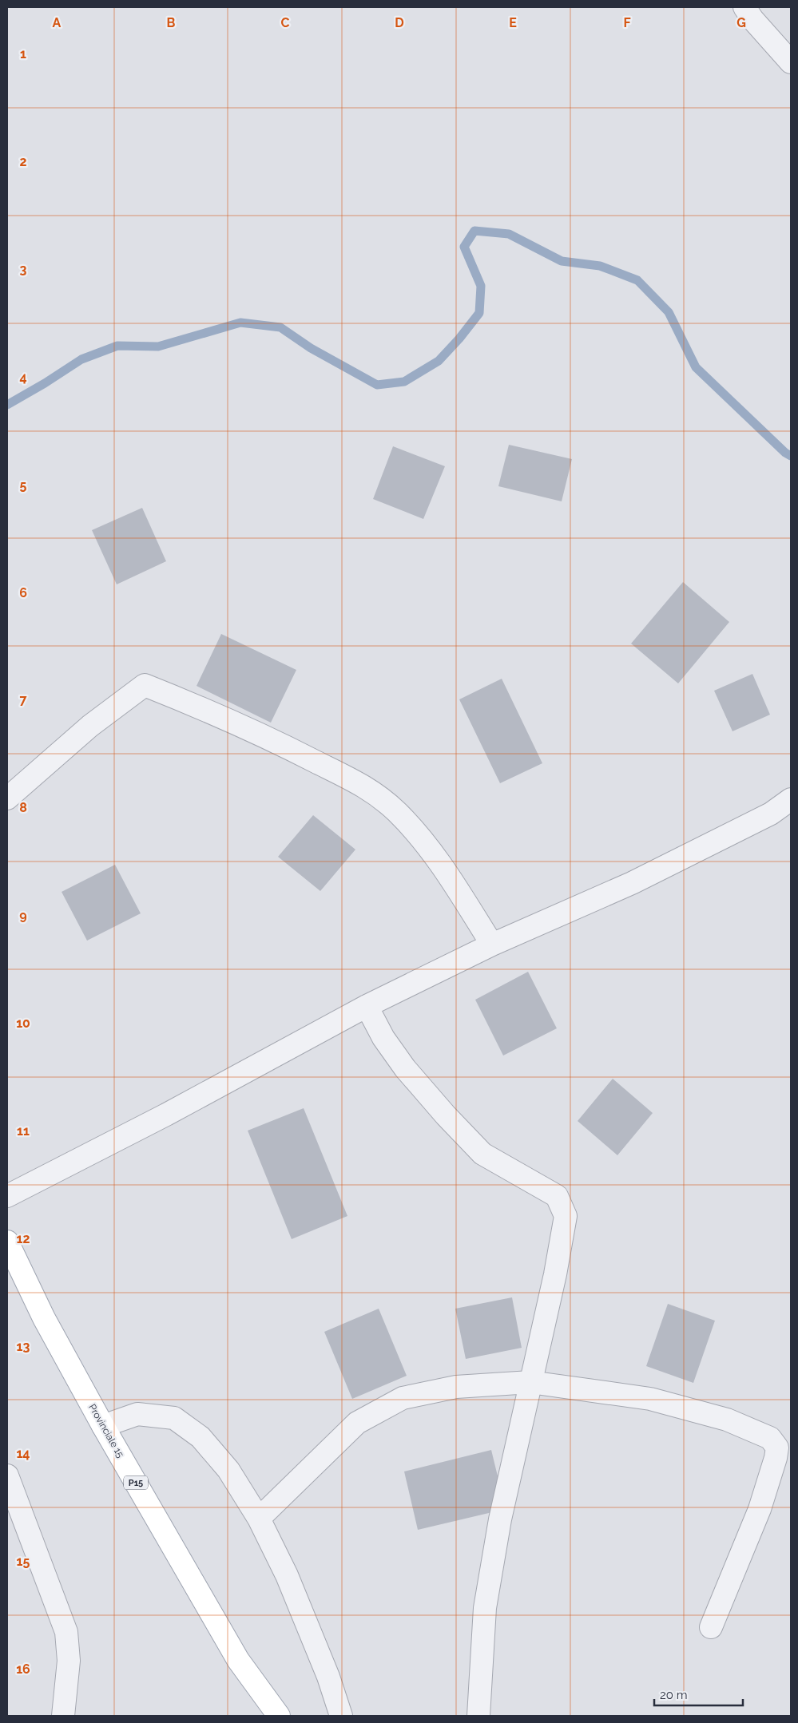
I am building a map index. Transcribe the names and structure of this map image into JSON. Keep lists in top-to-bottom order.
{
  "streets": {
    "main road": ["Provinciale 15", "P15"]
  },
  "scale_bar": "20 m",
  "grid": {
    "columns": [
      "A",
      "B",
      "C",
      "D",
      "E",
      "F",
      "G"
    ],
    "rows": [
      "1",
      "2",
      "3",
      "4",
      "5",
      "6",
      "7",
      "8",
      "9",
      "10",
      "11",
      "12",
      "13",
      "14",
      "15",
      "16"
    ]
  }
}
